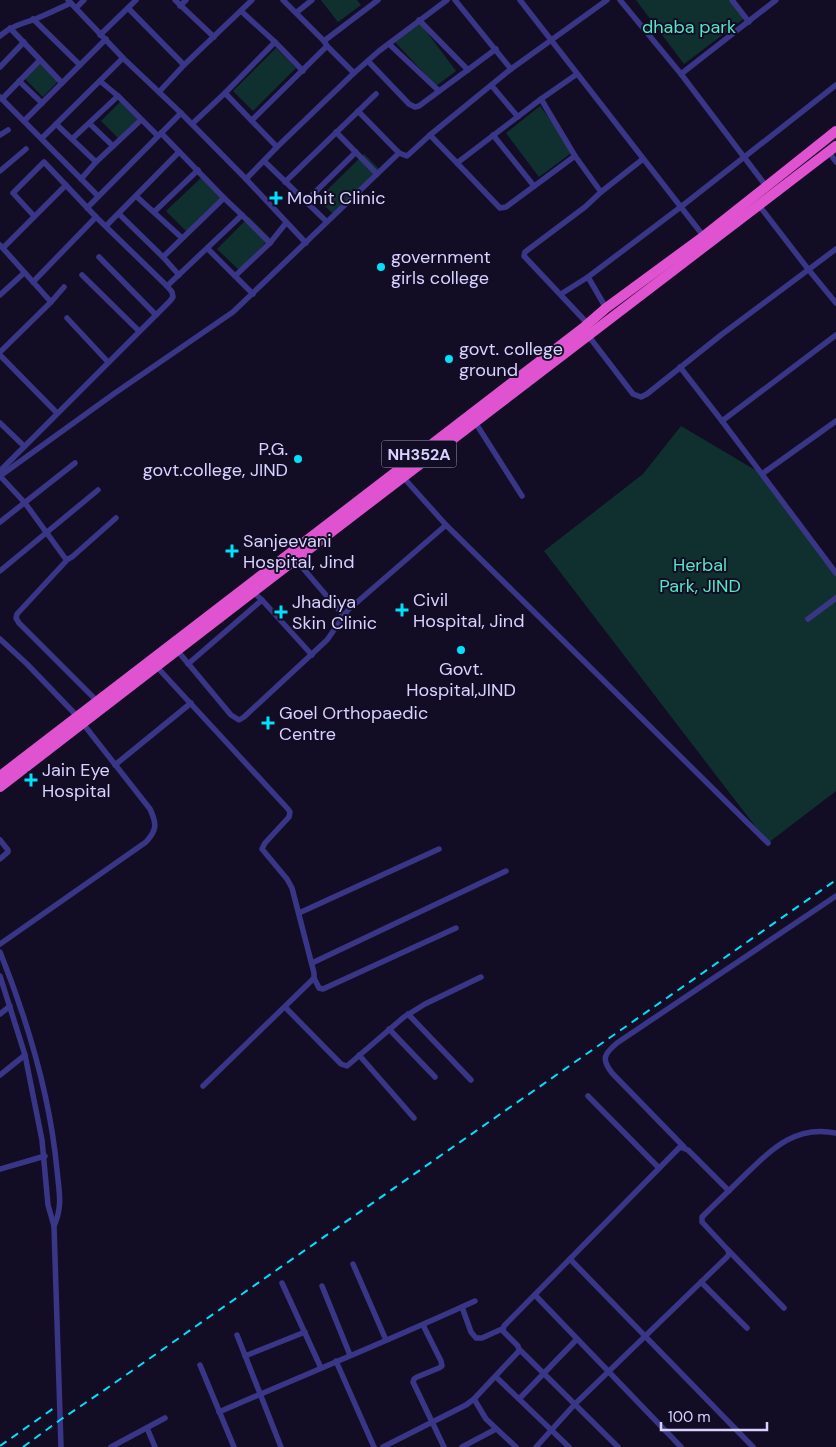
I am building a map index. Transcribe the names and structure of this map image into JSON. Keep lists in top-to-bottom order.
{
  "streets": {
    "highway": ["NH352A"]
  },
  "parks": ["dhaba park", "Herbal Park, JIND"],
  "places": {
    "health": [
      "Mohit Clinic",
      "Sanjeevani Hospital, Jind",
      "Civil Hospital, Jind",
      "Jhadiya Skin Clinic",
      "Goel Orthopaedic Centre",
      "Jain Eye Hospital"
    ],
    "other": [
      "government girls college",
      "govt. college ground",
      "P.G. govt.college, JIND",
      "Govt. Hospital,JIND"
    ]
  },
  "scale_bar": "100 m"
}
